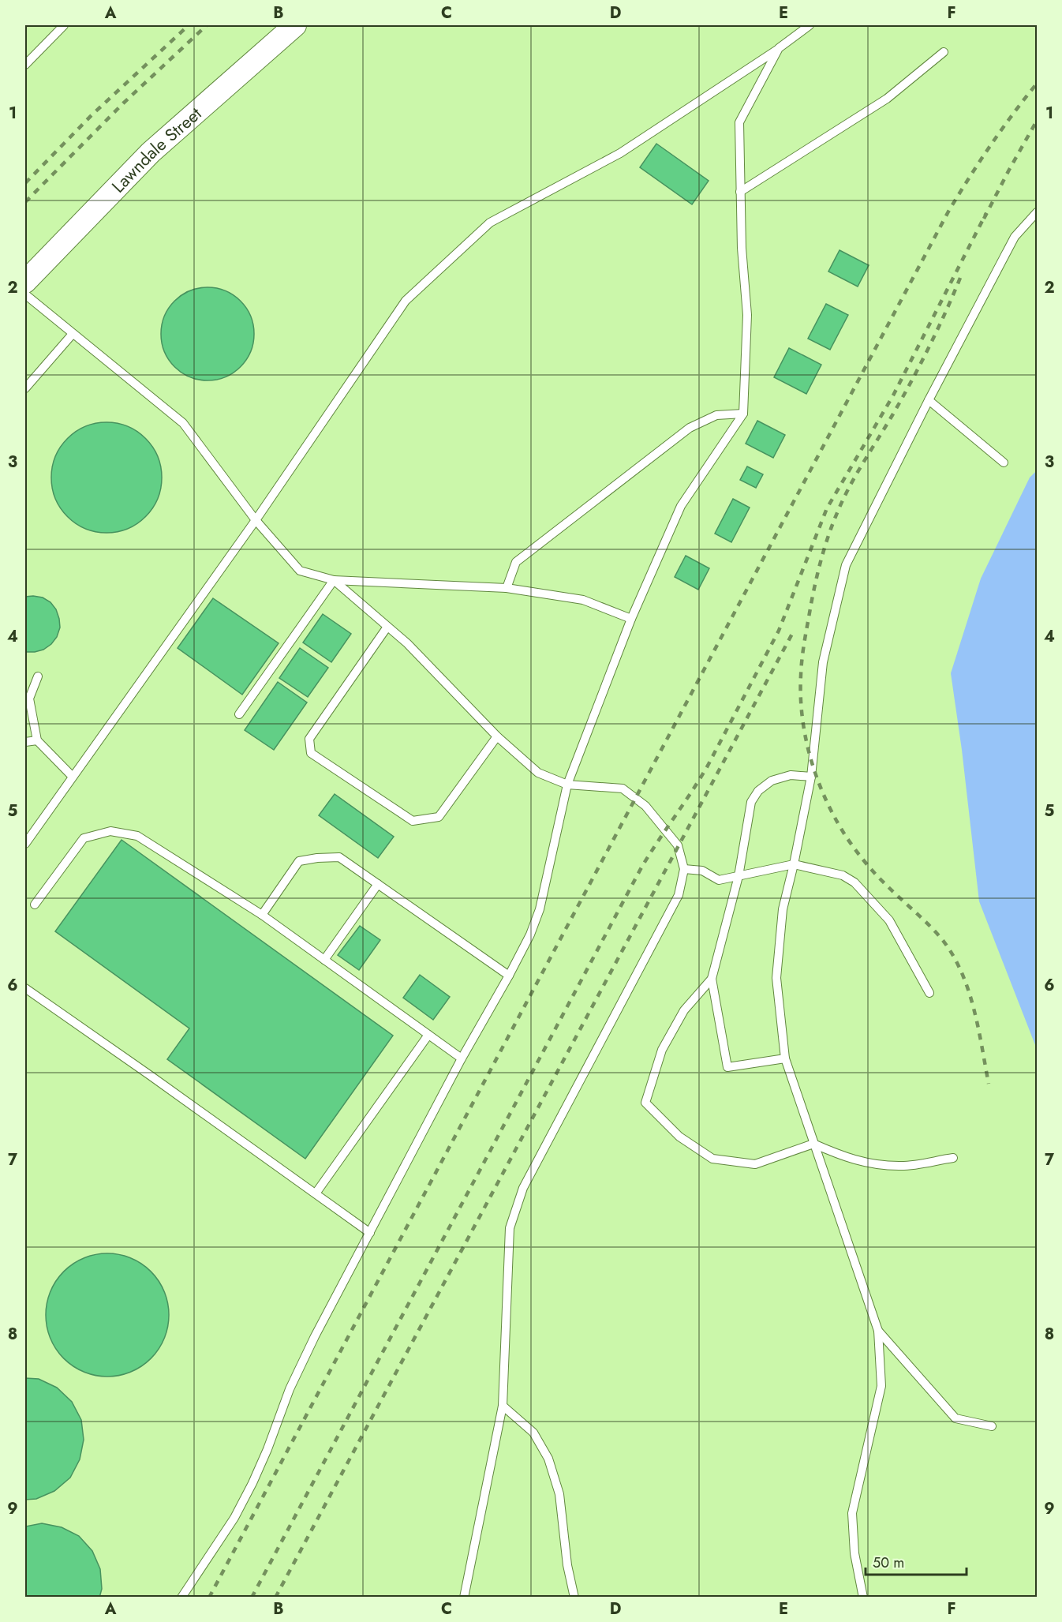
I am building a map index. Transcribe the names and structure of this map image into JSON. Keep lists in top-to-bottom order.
{
  "streets": {
    "main road": ["Lawndale Street"]
  },
  "scale_bar": "50 m",
  "grid": {
    "columns": [
      "A",
      "B",
      "C",
      "D",
      "E",
      "F"
    ],
    "rows": [
      "1",
      "2",
      "3",
      "4",
      "5",
      "6",
      "7",
      "8",
      "9"
    ]
  }
}
